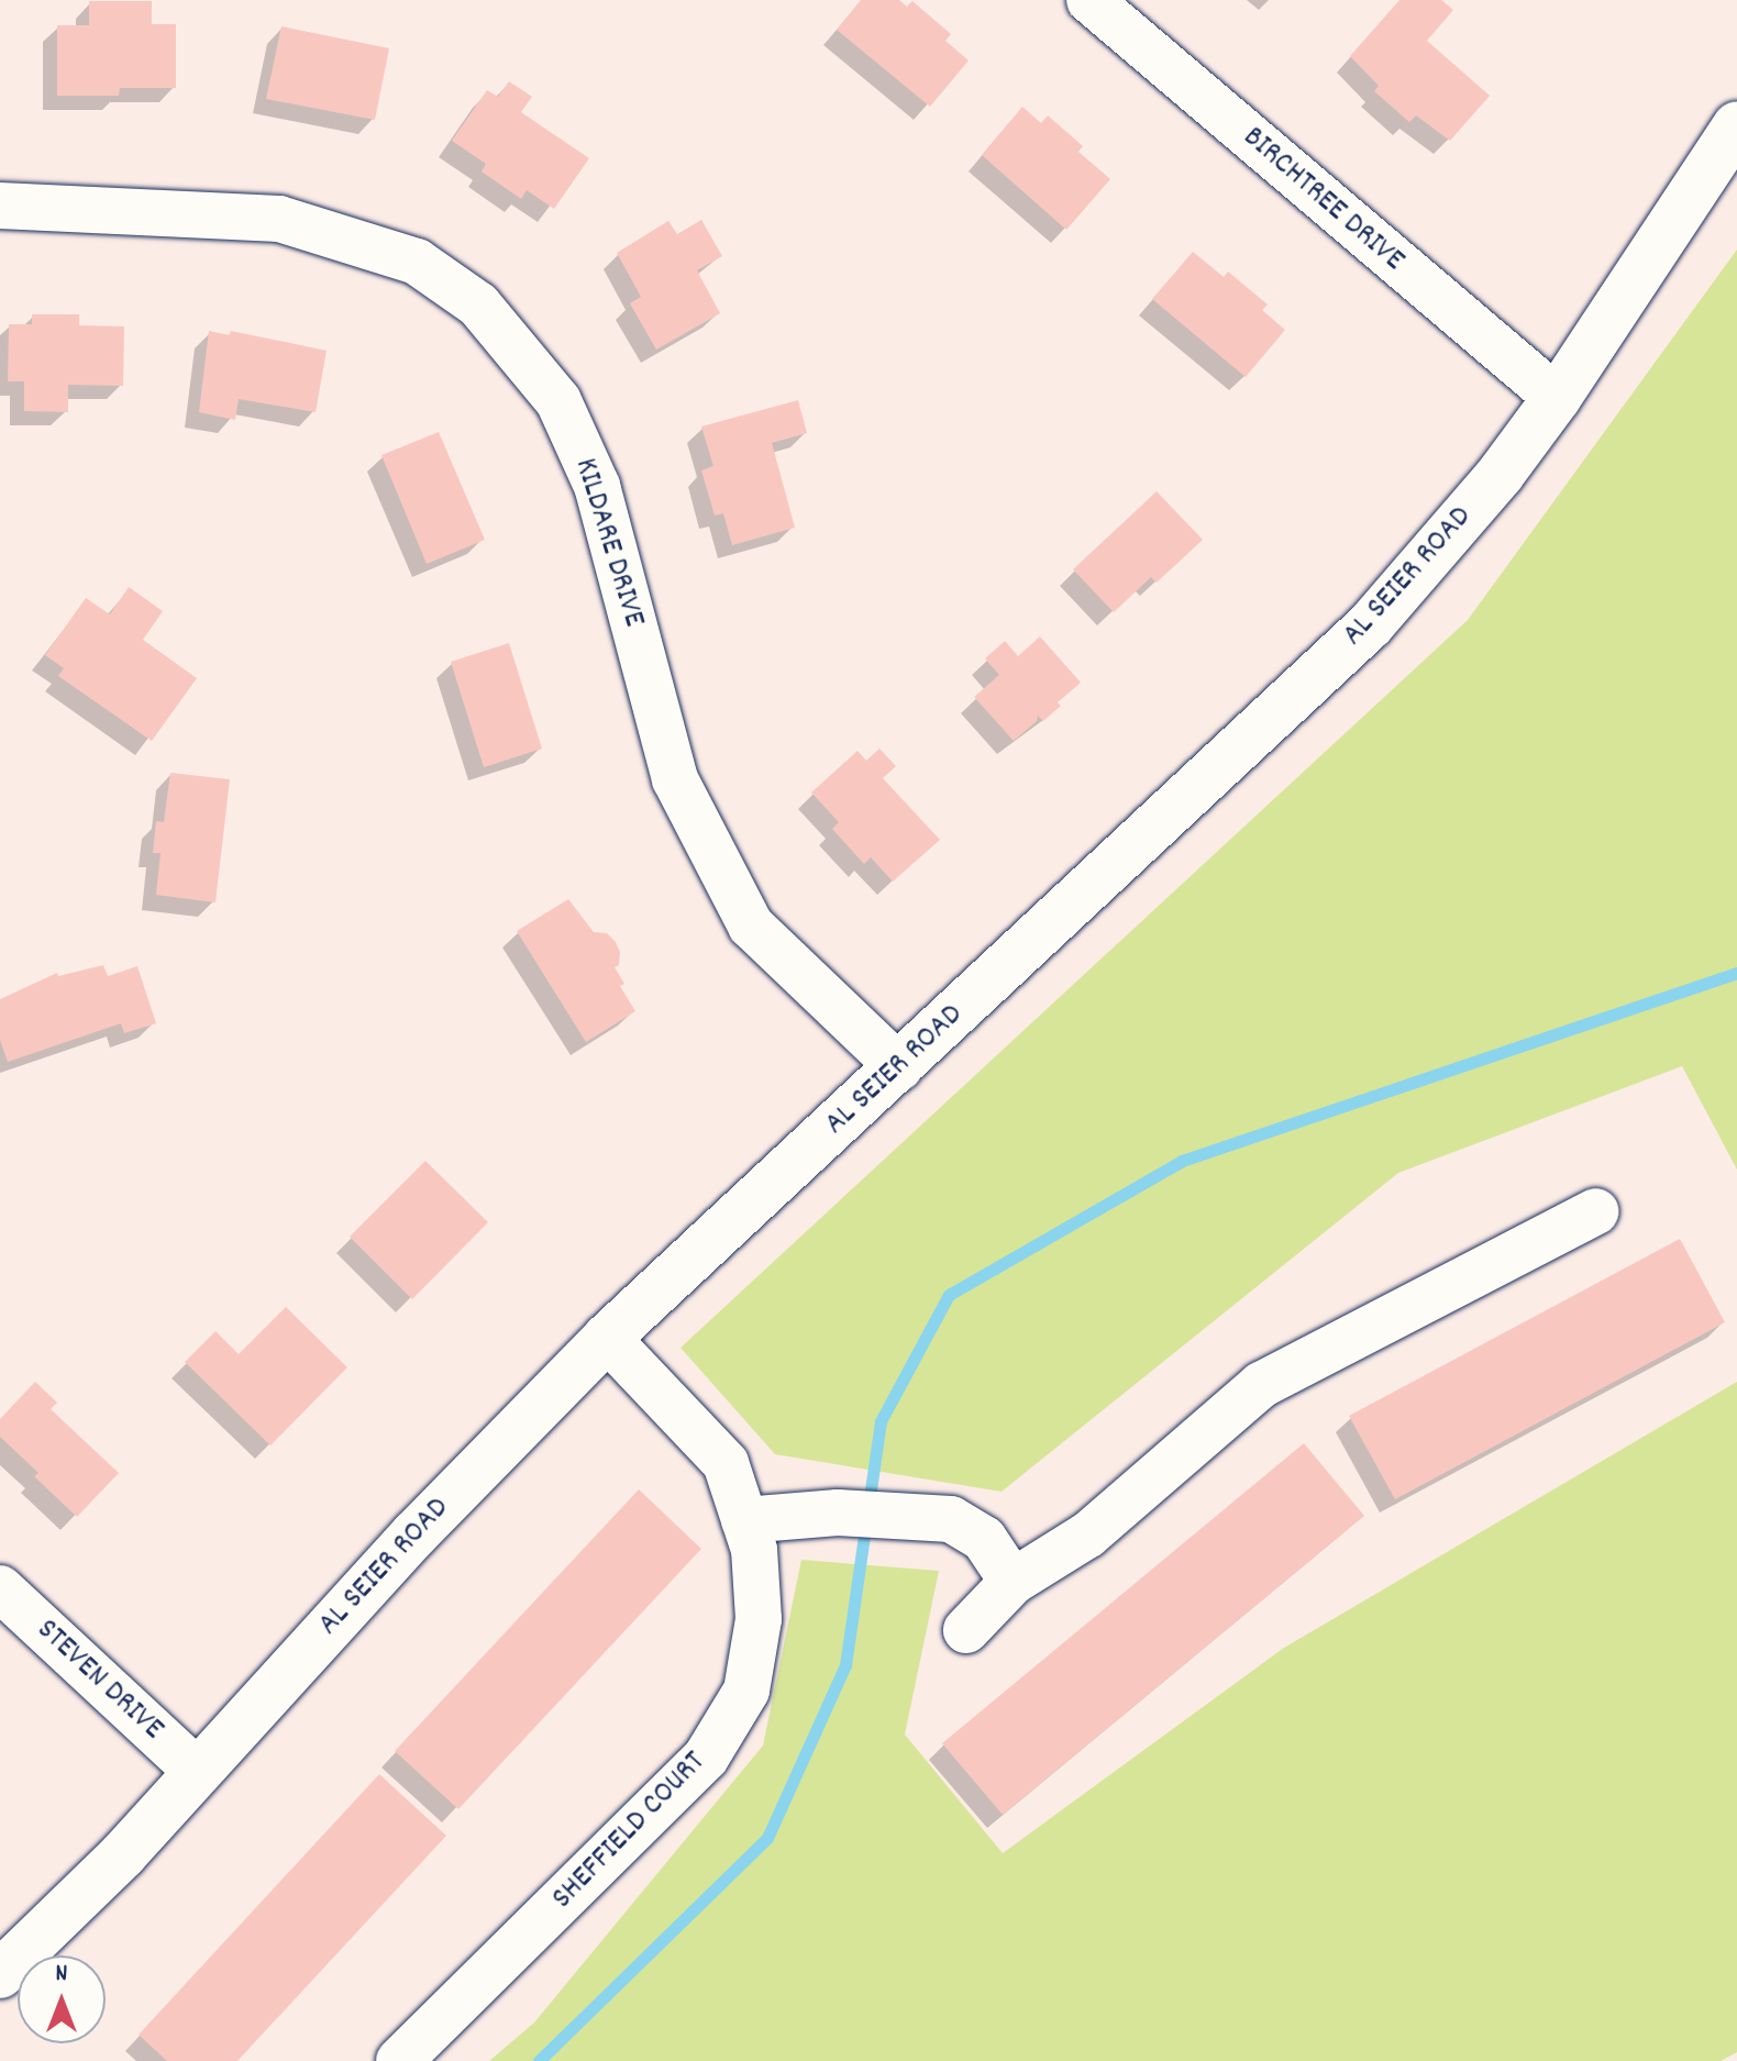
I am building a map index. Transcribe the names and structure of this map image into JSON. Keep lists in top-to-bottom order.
{
  "streets": {
    "street": [
      "BIRCHTREE DRIVE",
      "KILDARE DRIVE",
      "AL SEIER ROAD",
      "STEVEN DRIVE",
      "SHEFFIELD COURT"
    ]
  },
  "crossings": [
    ["BIRCHTREE DRIVE", "AL SEIER ROAD"],
    ["KILDARE DRIVE", "AL SEIER ROAD"],
    ["AL SEIER ROAD", "STEVEN DRIVE"],
    ["AL SEIER ROAD", "SHEFFIELD COURT"]
  ],
  "north": "top"
}
